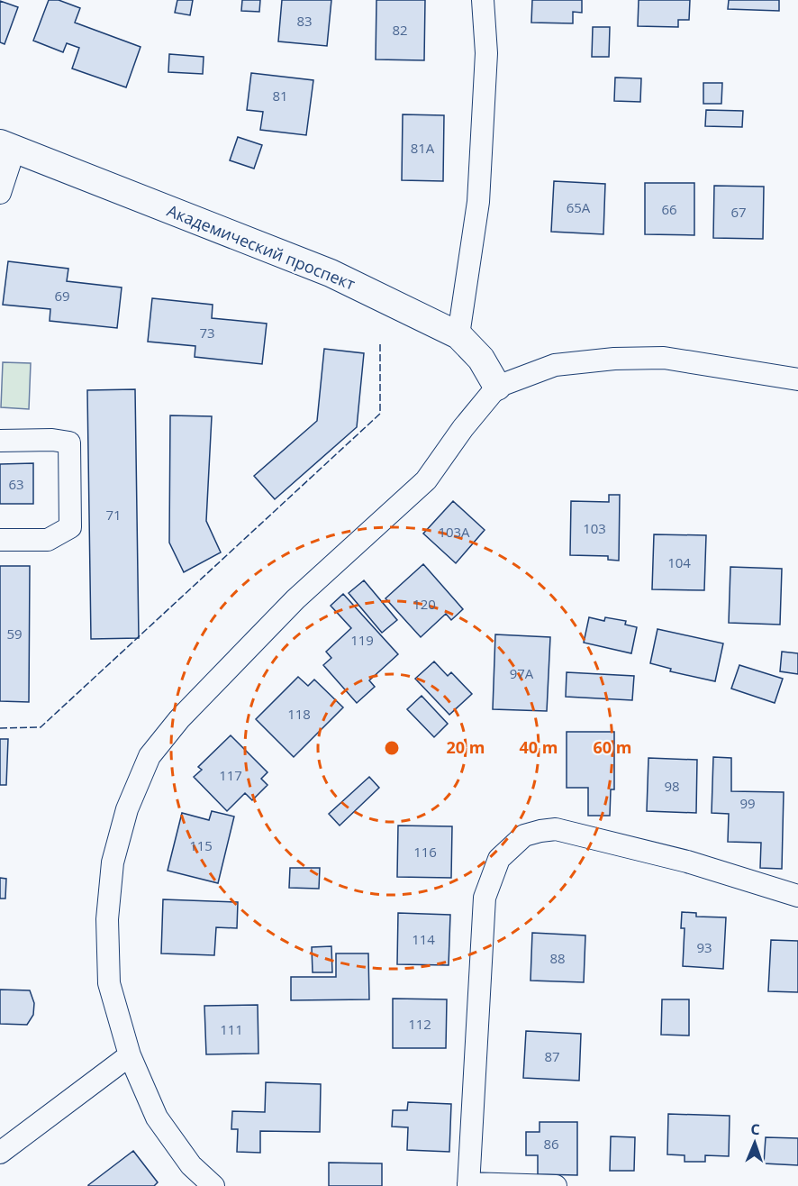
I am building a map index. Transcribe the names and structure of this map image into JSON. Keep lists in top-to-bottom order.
{
  "streets": {
    "street": ["Академический проспект"]
  },
  "house_numbers": [
    "83",
    "82",
    "81",
    "81А",
    "65А",
    "66",
    "67",
    "69",
    "73",
    "63",
    "71",
    "103",
    "103А",
    "104",
    "120",
    "59",
    "119",
    "97А",
    "118",
    "117",
    "98",
    "99",
    "115",
    "116",
    "114",
    "93",
    "88",
    "112",
    "111",
    "87",
    "86"
  ],
  "north": "top",
  "rings": ["20 m", "40 m", "60 m"]
}
